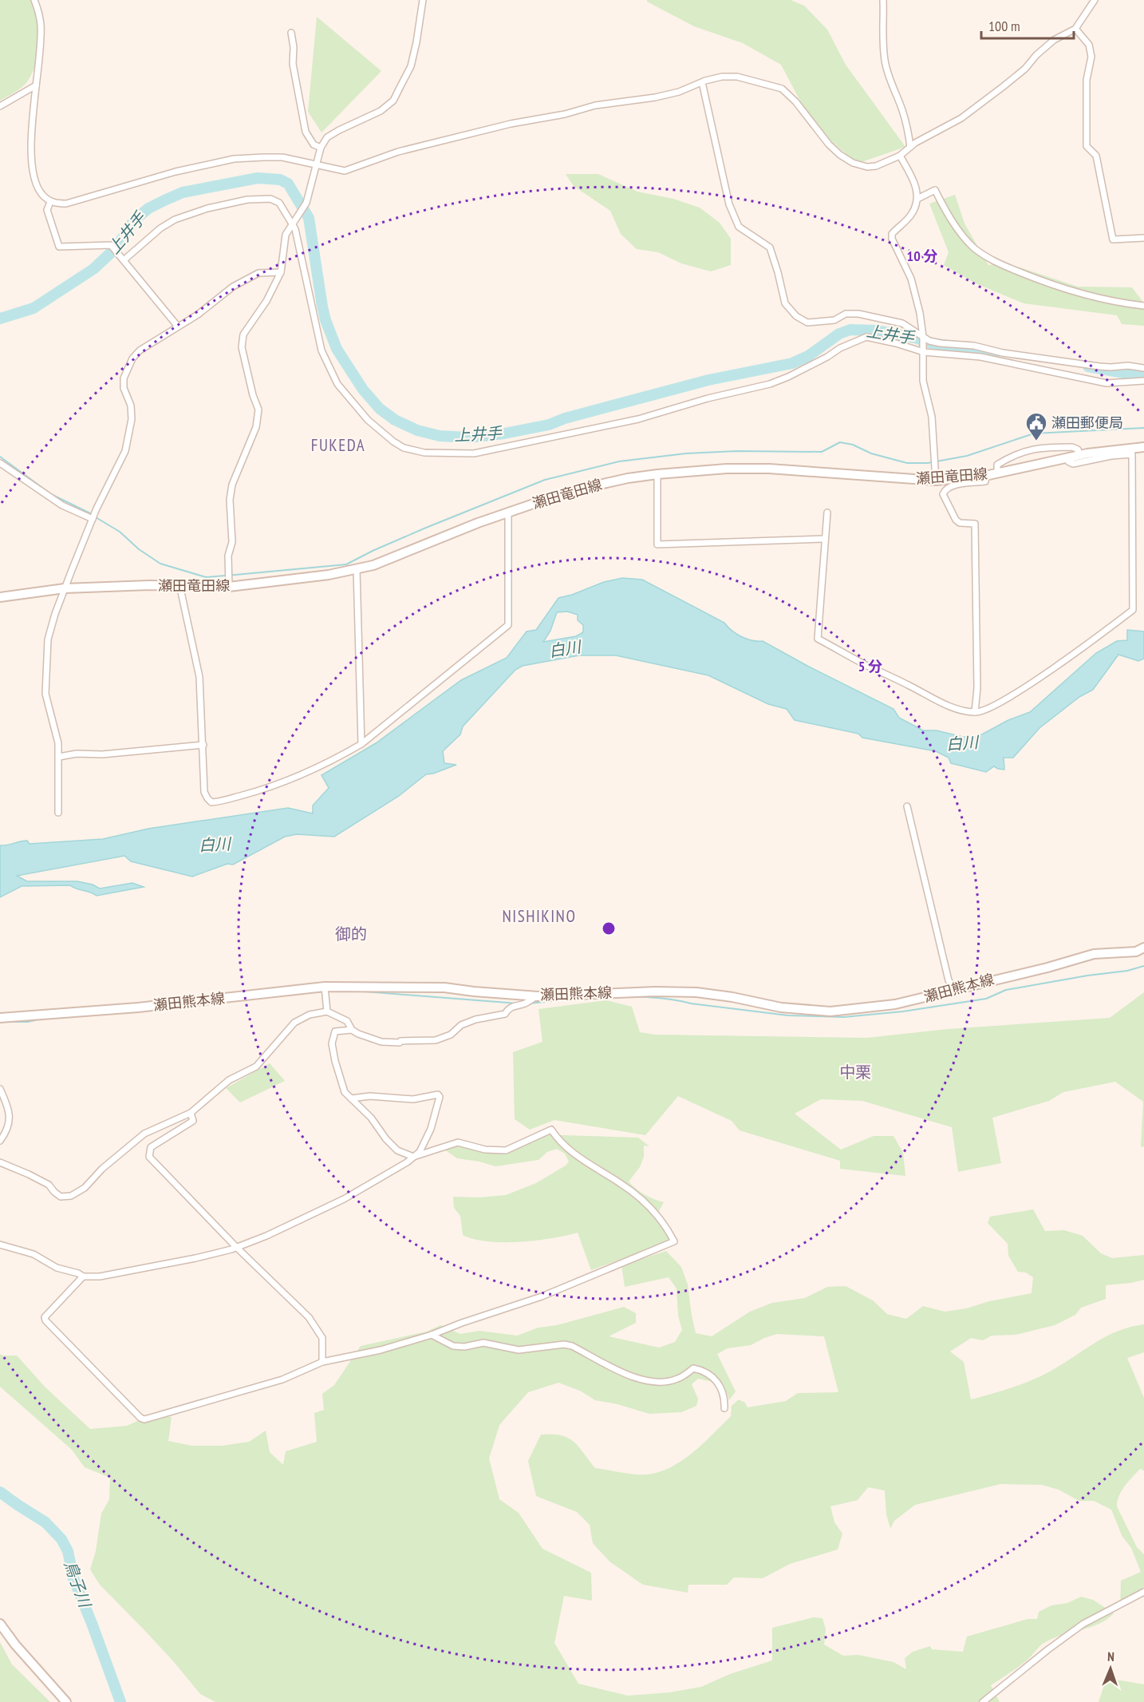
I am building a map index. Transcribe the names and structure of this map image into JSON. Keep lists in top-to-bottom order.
{
  "streets": {
    "main road": ["瀬田竜田線", "瀬田熊本線"]
  },
  "districts": [
    "FUKEDA",
    "NISHIKINO",
    "御的",
    "中栗"
  ],
  "water": ["上井手", "白川", "鳥子川"],
  "places": {
    "public building": ["瀬田郵便局"]
  },
  "scale_bar": "100 m",
  "north": "top",
  "rings": ["10 分", "5 分"]
}
